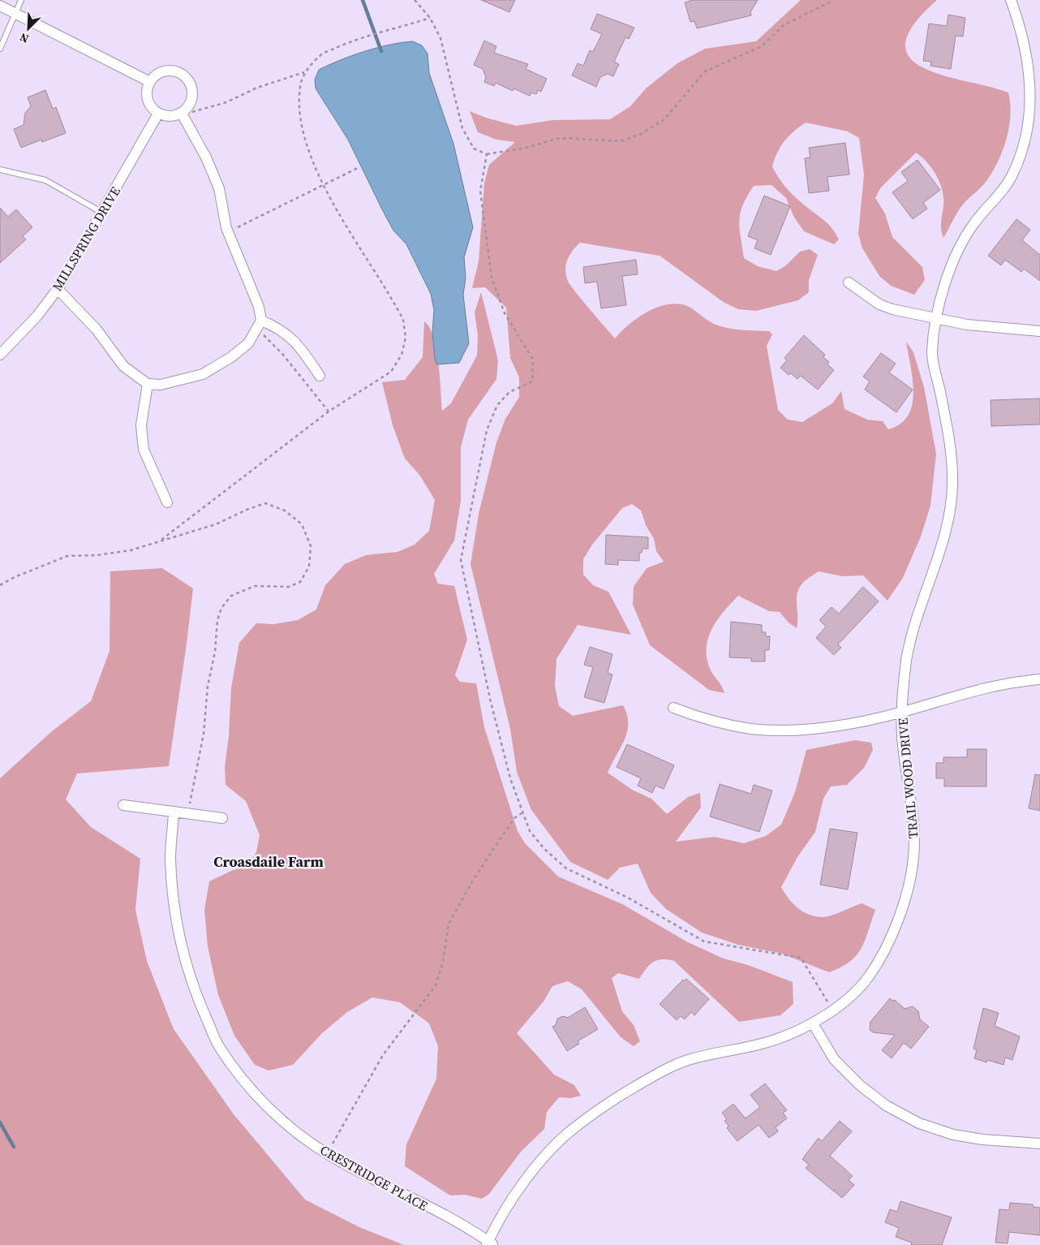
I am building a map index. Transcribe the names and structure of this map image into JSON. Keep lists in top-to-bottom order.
{
  "streets": {
    "street": ["MILLSPRING DRIVE", "TRAIL WOOD DRIVE", "CRESTRIDGE PLACE"]
  },
  "crossings": [
    ["TRAIL WOOD DRIVE", "CRESTRIDGE PLACE"]
  ],
  "districts": ["Croasdaile Farm"],
  "north": "bottom left"
}
